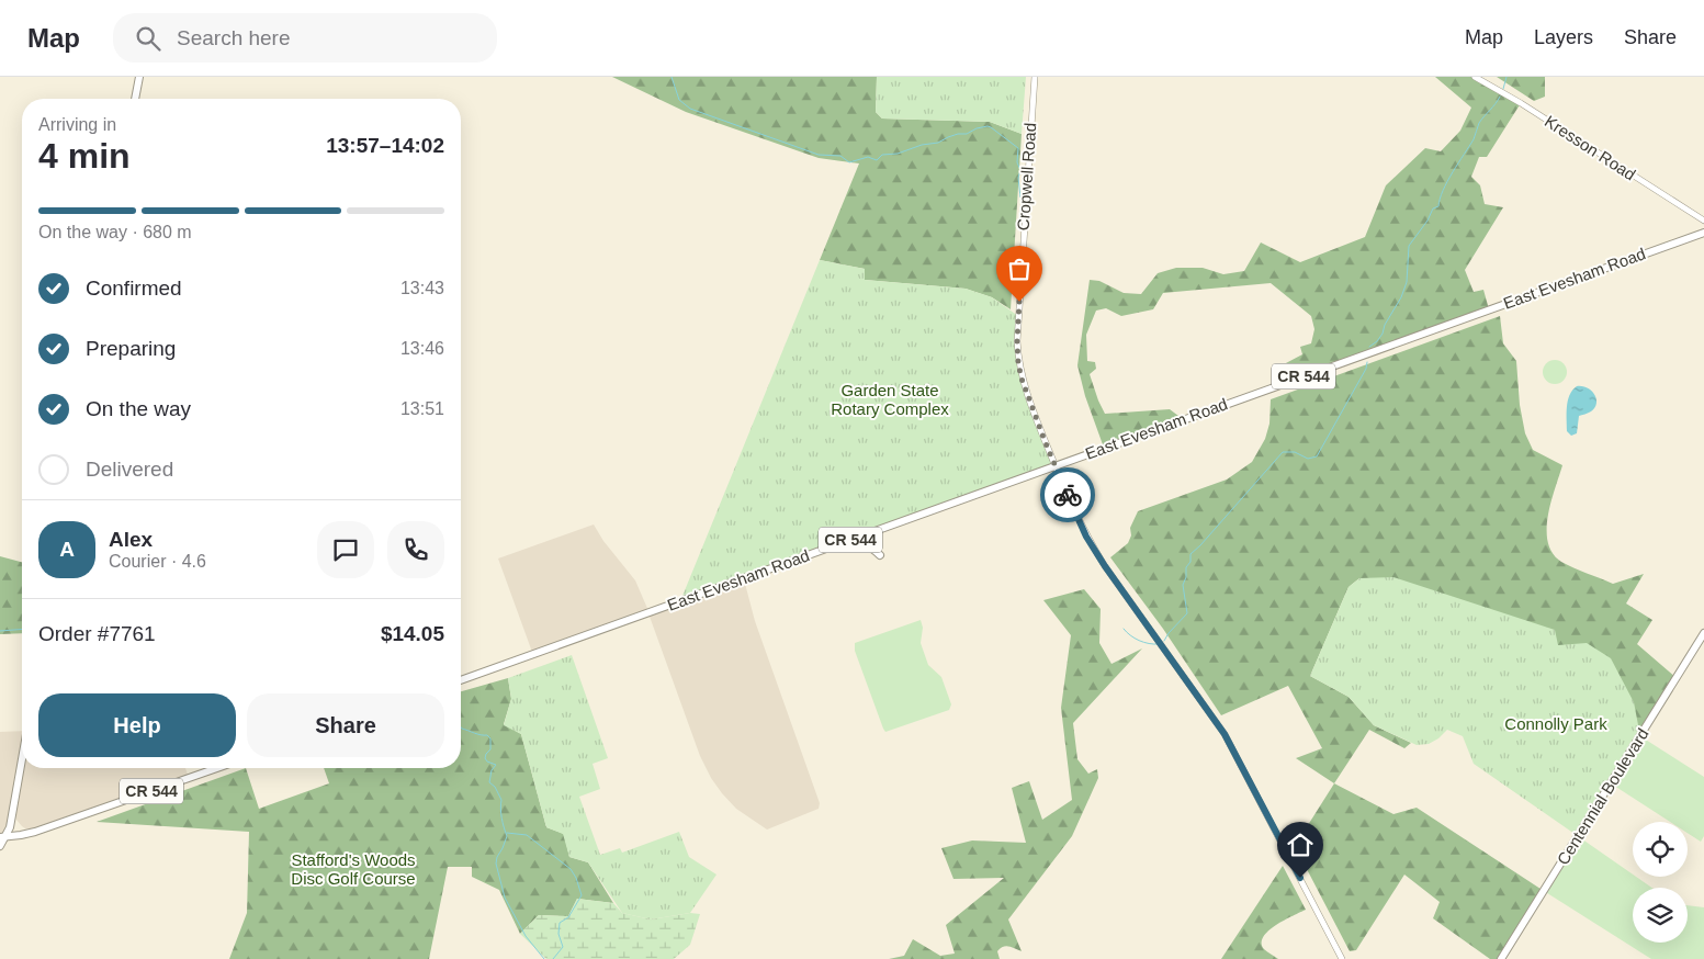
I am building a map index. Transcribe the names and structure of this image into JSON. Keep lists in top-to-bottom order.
{
  "streets": {
    "main road": ["East Evesham Road", "CR 544", "Centennial Boulevard"],
    "street": ["Kresson Road", "Cropwell Road"]
  },
  "crossings": [
    ["Cropwell Road", "East Evesham Road"]
  ],
  "parks": ["Garden State Rotary Complex", "Connolly Park", "Stafford's Woods Disc Golf Course"],
  "page": {
    "header": "Map",
    "search": "Search here",
    "nav": ["Map", "Layers", "Share"],
    "heading": ["4 min", "Arriving in", "13:57–14:02"],
    "panel": [
      "Alex",
      "Courier · 4.6",
      "Order #7761",
      "$14.05"
    ],
    "bar": "On the way · 680 m",
    "list": [
      ["Confirmed", "13:43"],
      ["Preparing", "13:46"],
      ["On the way", "13:51"],
      "Delivered"
    ],
    "round": "A",
    "buttons": ["Help", "Share"]
  }
}
